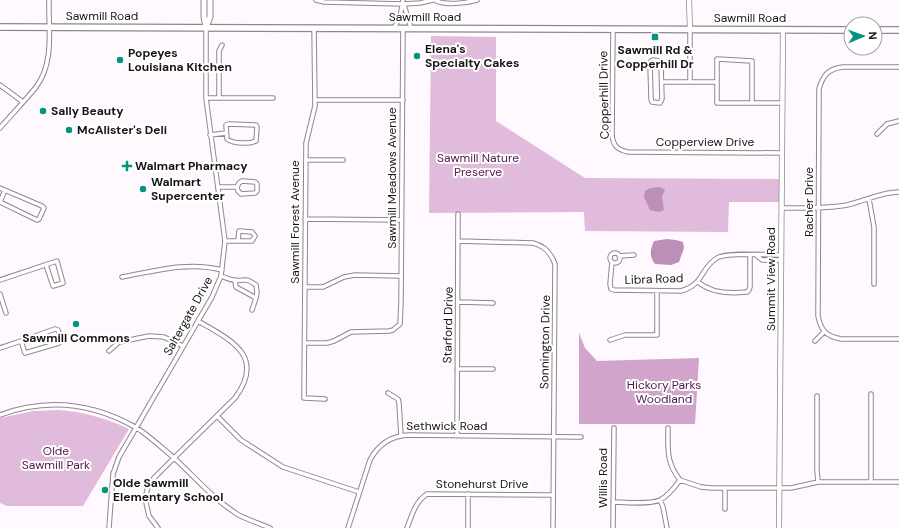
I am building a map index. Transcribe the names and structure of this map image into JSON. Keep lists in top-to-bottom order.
{
  "streets": {
    "main road": ["Sawmill Road"],
    "street": [
      "Copperhill Drive",
      "Copperview Drive",
      "Sawmill Meadows Avenue",
      "Racher Drive",
      "Sawmill Forest Avenue",
      "Libra Road",
      "Summit View Road",
      "Saltergate Drive",
      "Starford Drive",
      "Sonnington Drive",
      "Sethwick Road",
      "Willis Road",
      "Stonehurst Drive"
    ]
  },
  "crossings": [
    ["Sawmill Road", "Copperhill Drive"],
    ["Sawmill Road", "Sawmill Meadows Avenue"],
    ["Sawmill Road", "Sawmill Forest Avenue"],
    ["Sawmill Road", "Summit View Road"],
    ["Sawmill Road", "Saltergate Drive"],
    ["Copperhill Drive", "Copperview Drive"],
    ["Copperview Drive", "Summit View Road"],
    ["Sawmill Meadows Avenue", "Sawmill Forest Avenue"],
    ["Libra Road", "Summit View Road"],
    ["Starford Drive", "Sonnington Drive"],
    ["Starford Drive", "Sethwick Road"],
    ["Sonnington Drive", "Sethwick Road"],
    ["Sonnington Drive", "Stonehurst Drive"]
  ],
  "parks": ["Sawmill Nature Preserve", "Hickory Parks Woodland", "Olde Sawmill Park"],
  "places": {
    "transit": ["Sawmill Rd & Copperhill Dr"],
    "other": [
      "Elena's Specialty Cakes",
      "Popeyes Louisiana Kitchen",
      "Sally Beauty",
      "McAlister's Deli",
      "Walmart Supercenter",
      "Sawmill Commons",
      "Olde Sawmill Elementary School"
    ],
    "health": ["Walmart Pharmacy"]
  },
  "north": "right"
}
